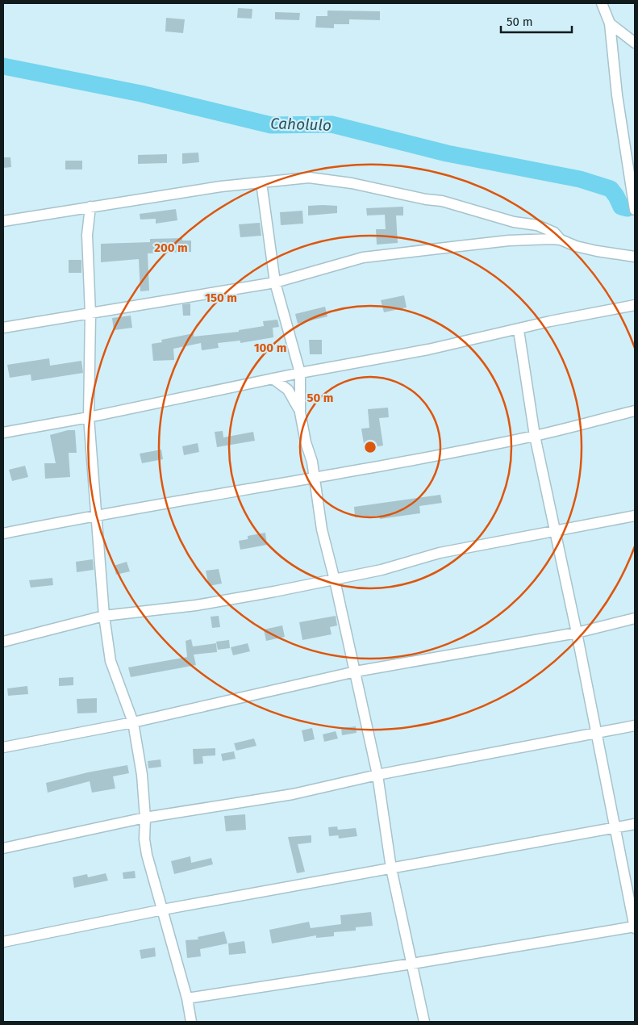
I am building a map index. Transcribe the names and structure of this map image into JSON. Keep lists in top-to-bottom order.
{
  "water": ["Caholulo"],
  "scale_bar": "50 m",
  "rings": [
    "200 m",
    "150 m",
    "100 m",
    "50 m"
  ]
}
